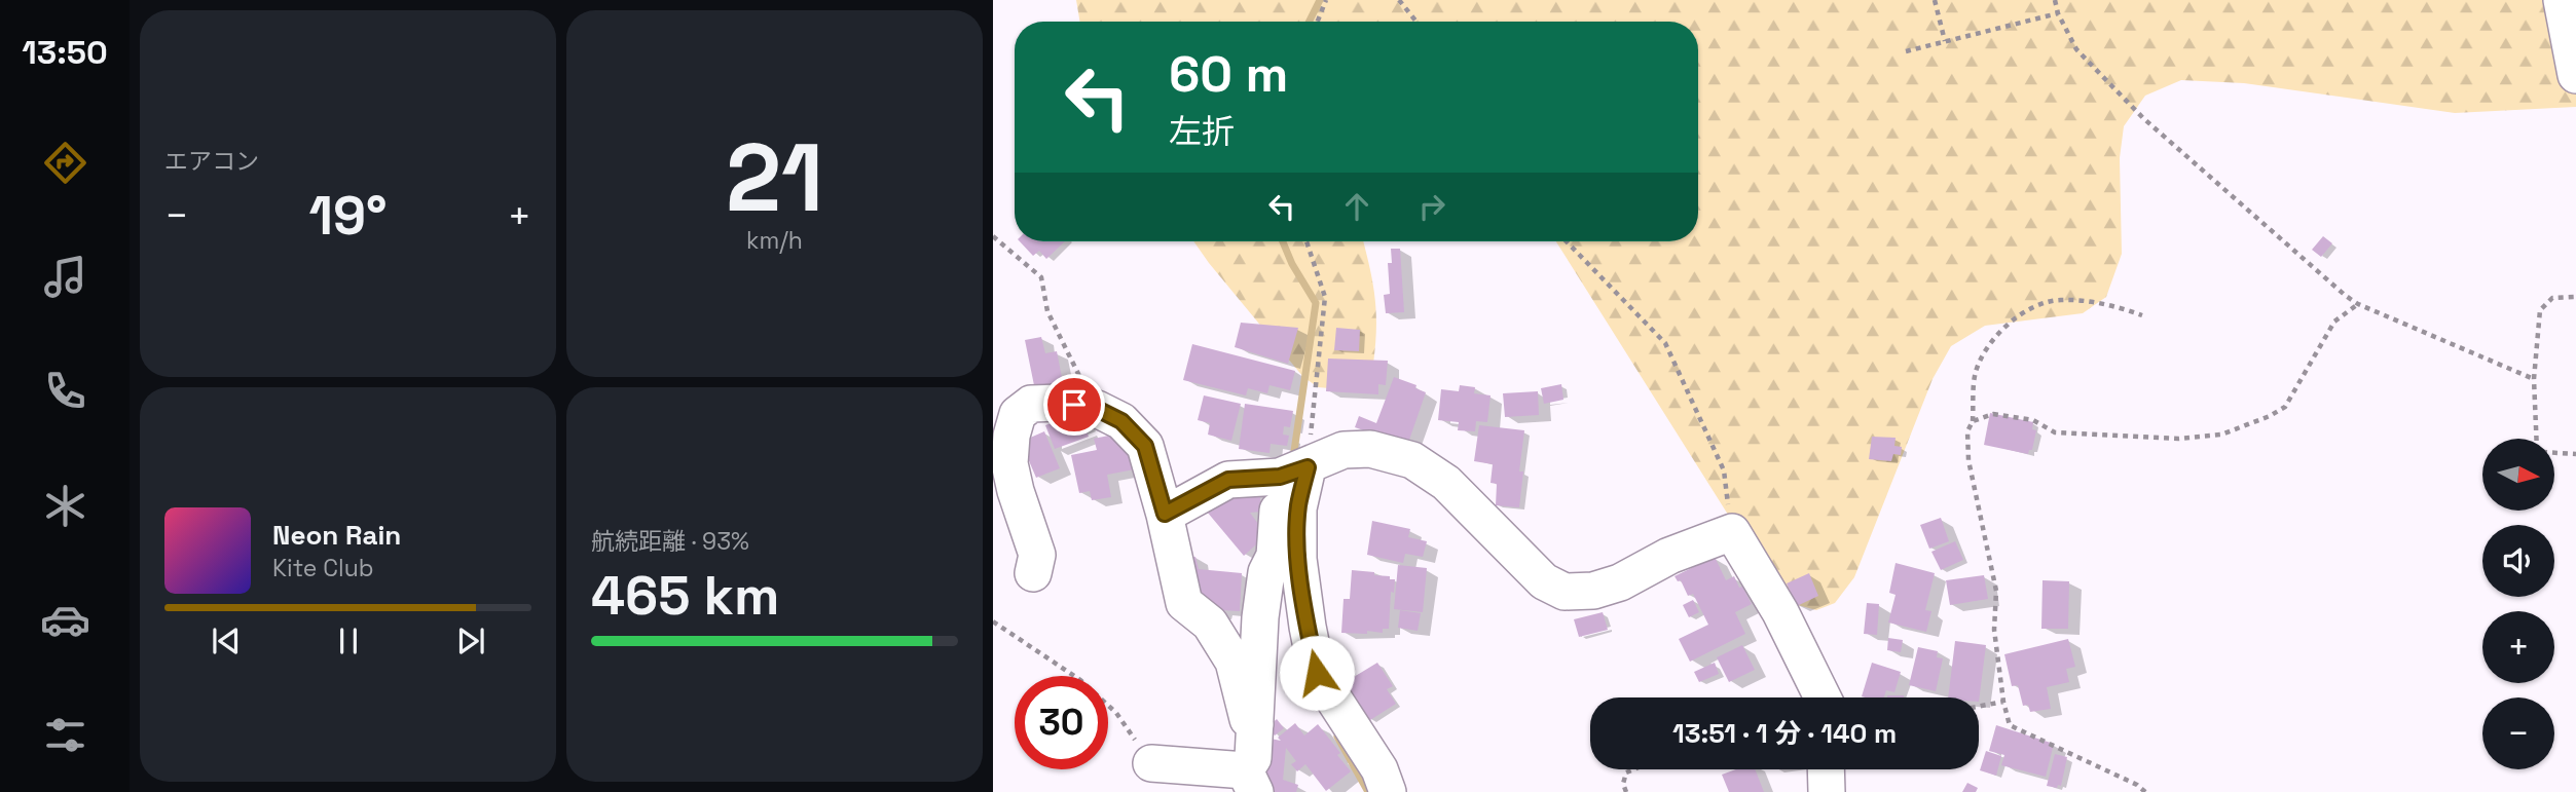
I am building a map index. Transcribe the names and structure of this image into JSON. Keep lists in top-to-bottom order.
{
  "north": "right",
  "page": {
    "tabs": "13:50",
    "tile": [
      "エアコン",
      ["21", "km/h"],
      ["航続距離 · 93%", "465 km"]
    ],
    "turn": ["60 m", "左折"],
    "heat": ["−", "19°", "+"],
    "map_buttons": ["+", "−"],
    "song": ["Neon Rain", "Kite Club"],
    "limit": "30",
    "trip": "13:51 · 1 分 · 140 m"
  }
}
